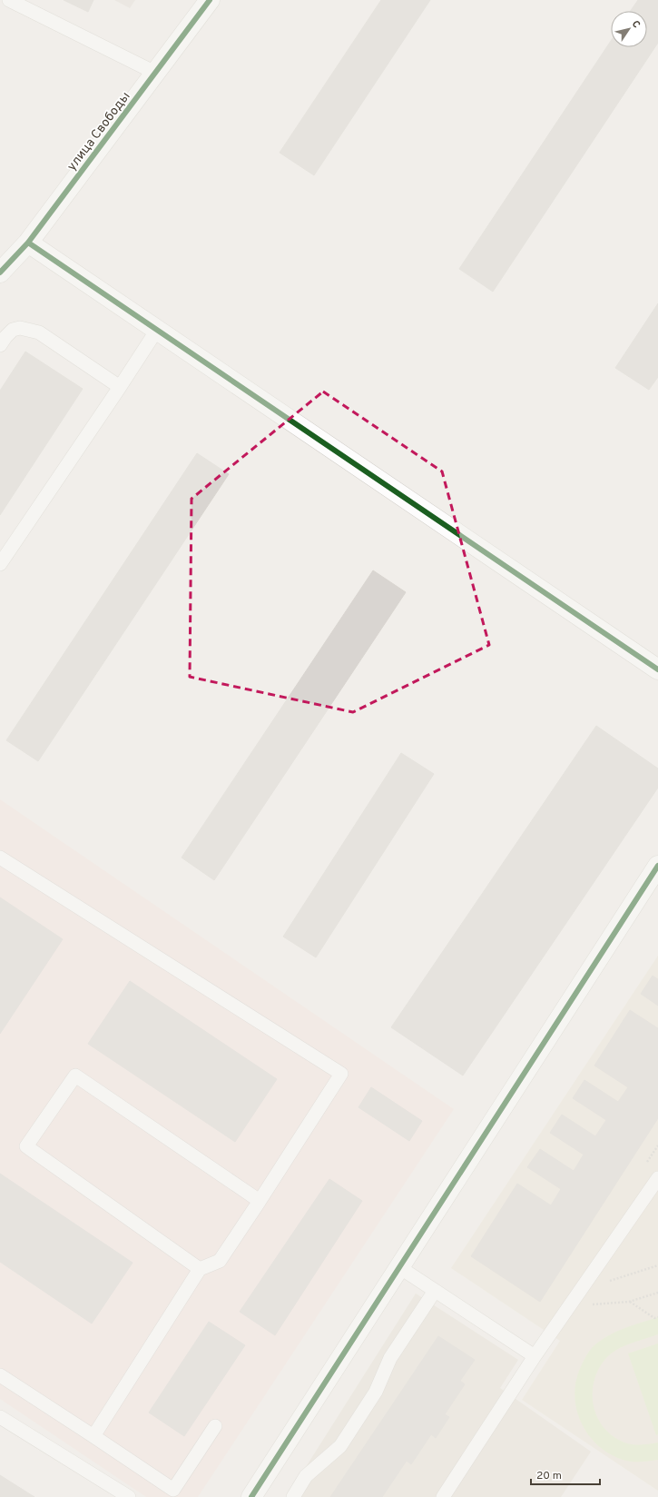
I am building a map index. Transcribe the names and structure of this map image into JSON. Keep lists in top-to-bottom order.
{
  "streets": {
    "street": ["улица Свободы"]
  },
  "scale_bar": "20 m",
  "north": "top right"
}
